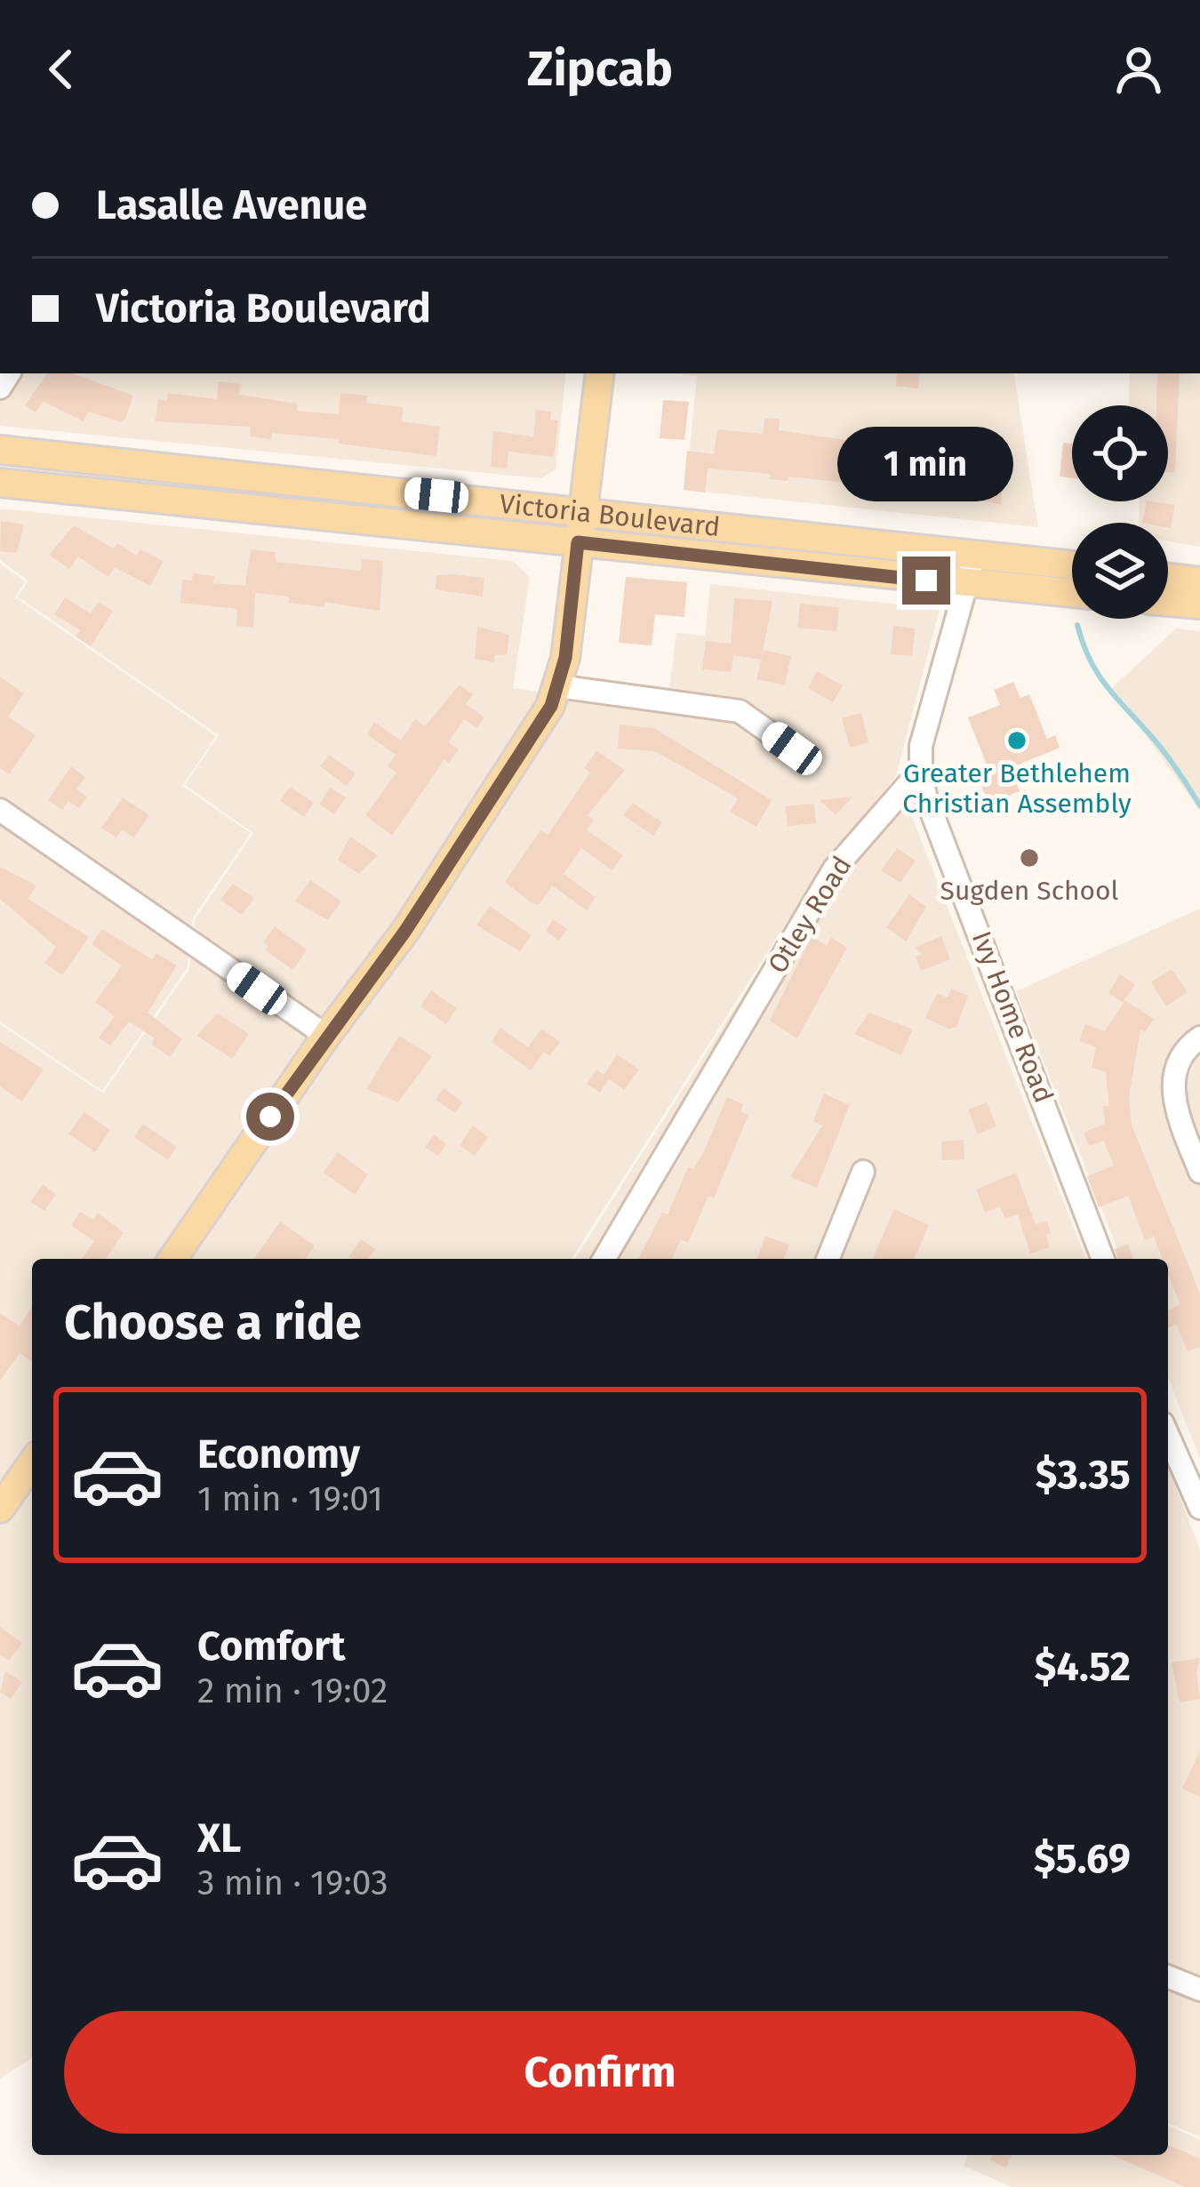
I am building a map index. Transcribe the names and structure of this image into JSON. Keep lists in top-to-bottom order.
{
  "streets": {
    "main road": ["Victoria Boulevard"],
    "street": ["Otley Road", "Ivy Home Road"]
  },
  "crossings": [
    ["Otley Road", "Ivy Home Road"]
  ],
  "places": ["Greater Bethlehem Christian Assembly", "Sugden School"],
  "page": {
    "header": "Zipcab",
    "banner": ["Lasalle Avenue", "Victoria Boulevard"],
    "bubble": "1 min",
    "heading": "Choose a ride",
    "list": [
      {
        "name": "Economy",
        "note": "1 min · 19:01",
        "value": "$3.35"
      },
      {
        "name": "Comfort",
        "note": "2 min · 19:02",
        "value": "$4.52"
      },
      {
        "name": "XL",
        "note": "3 min · 19:03",
        "value": "$5.69"
      }
    ],
    "buttons": "Confirm"
  }
}
